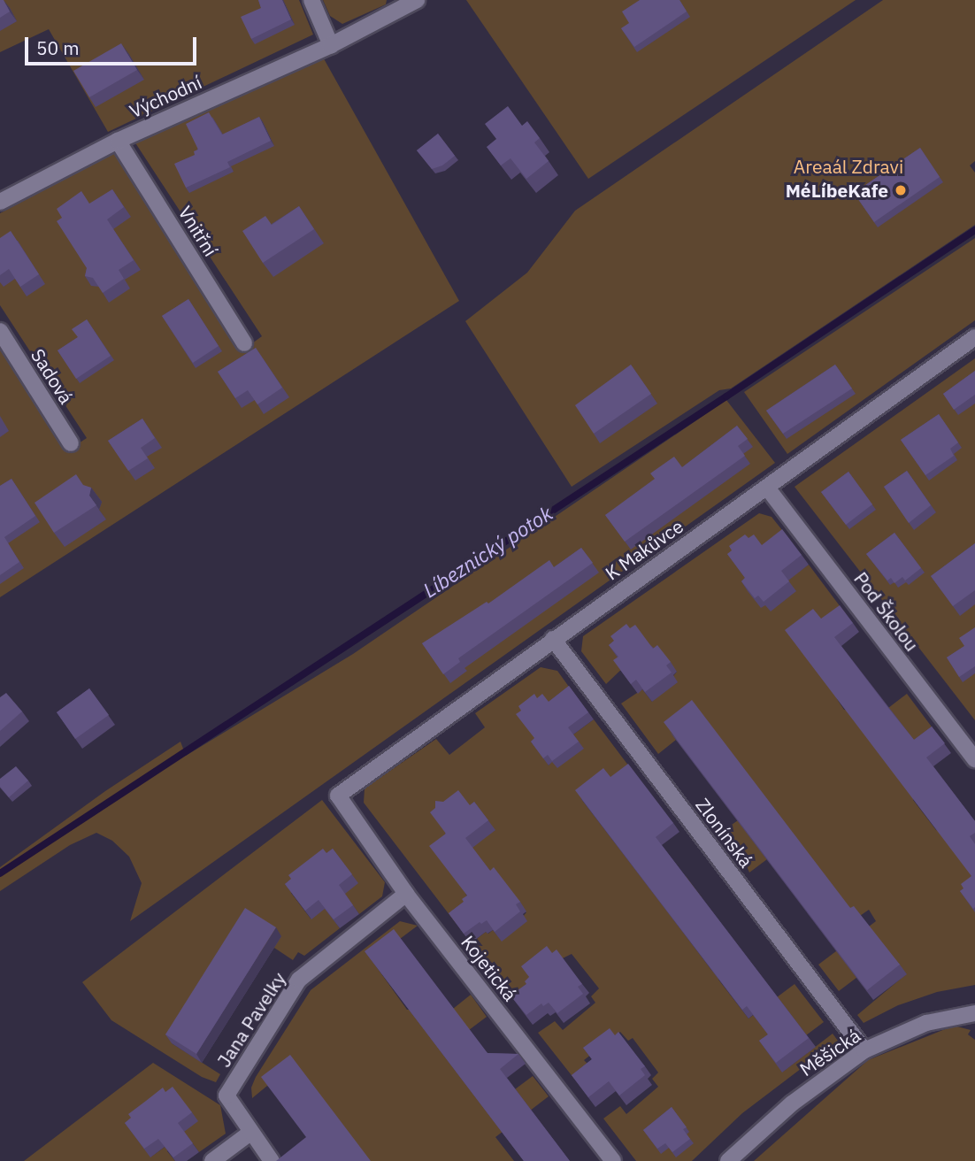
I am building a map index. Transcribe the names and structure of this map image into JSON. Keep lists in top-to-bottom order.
{
  "streets": {
    "street": [
      "Východní",
      "Vnitřní",
      "Sadová",
      "K Makůvce",
      "Pod Školou",
      "Zlonínská",
      "Kojetická",
      "Jana Pavelky",
      "Měšická"
    ]
  },
  "crossings": [
    ["Východní", "Vnitřní"],
    ["K Makůvce", "Pod Školou"],
    ["K Makůvce", "Zlonínská"],
    ["K Makůvce", "Kojetická"],
    ["Zlonínská", "Měšická"],
    ["Kojetická", "Jana Pavelky"]
  ],
  "water": ["Líbeznický potok"],
  "parks": ["Areaál Zdravi"],
  "places": ["MéLíbeKafe"],
  "scale_bar": "50 m"
}
